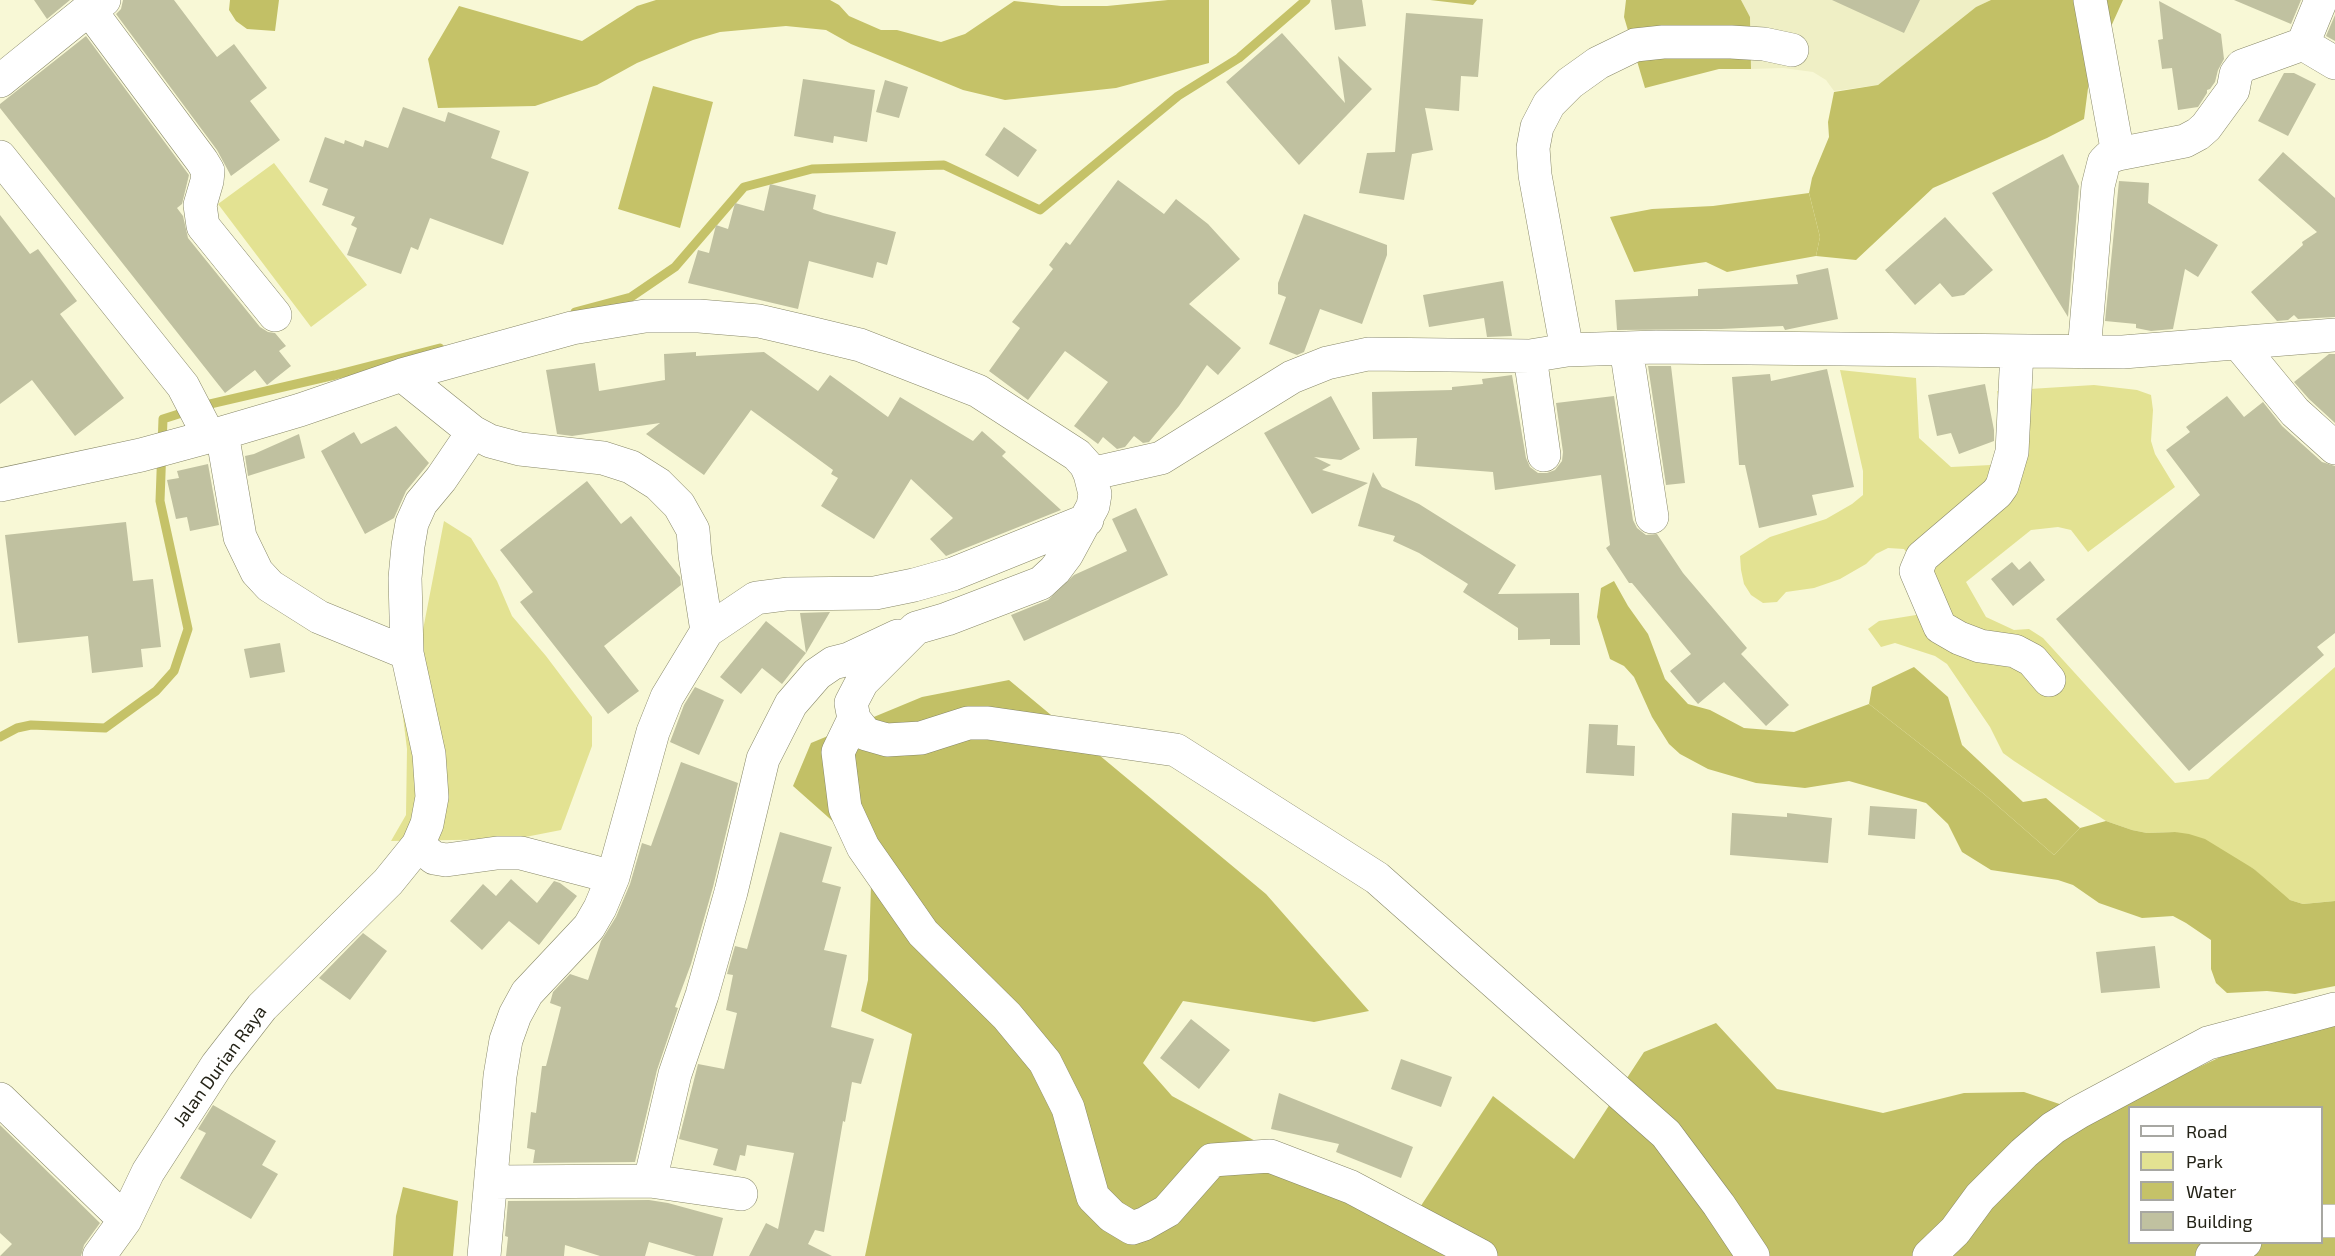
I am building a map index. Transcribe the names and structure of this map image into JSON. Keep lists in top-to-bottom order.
{
  "streets": {
    "street": ["Jalan Durian Raya"]
  },
  "legend": [
    "Road",
    "Park",
    "Water",
    "Building"
  ]
}
